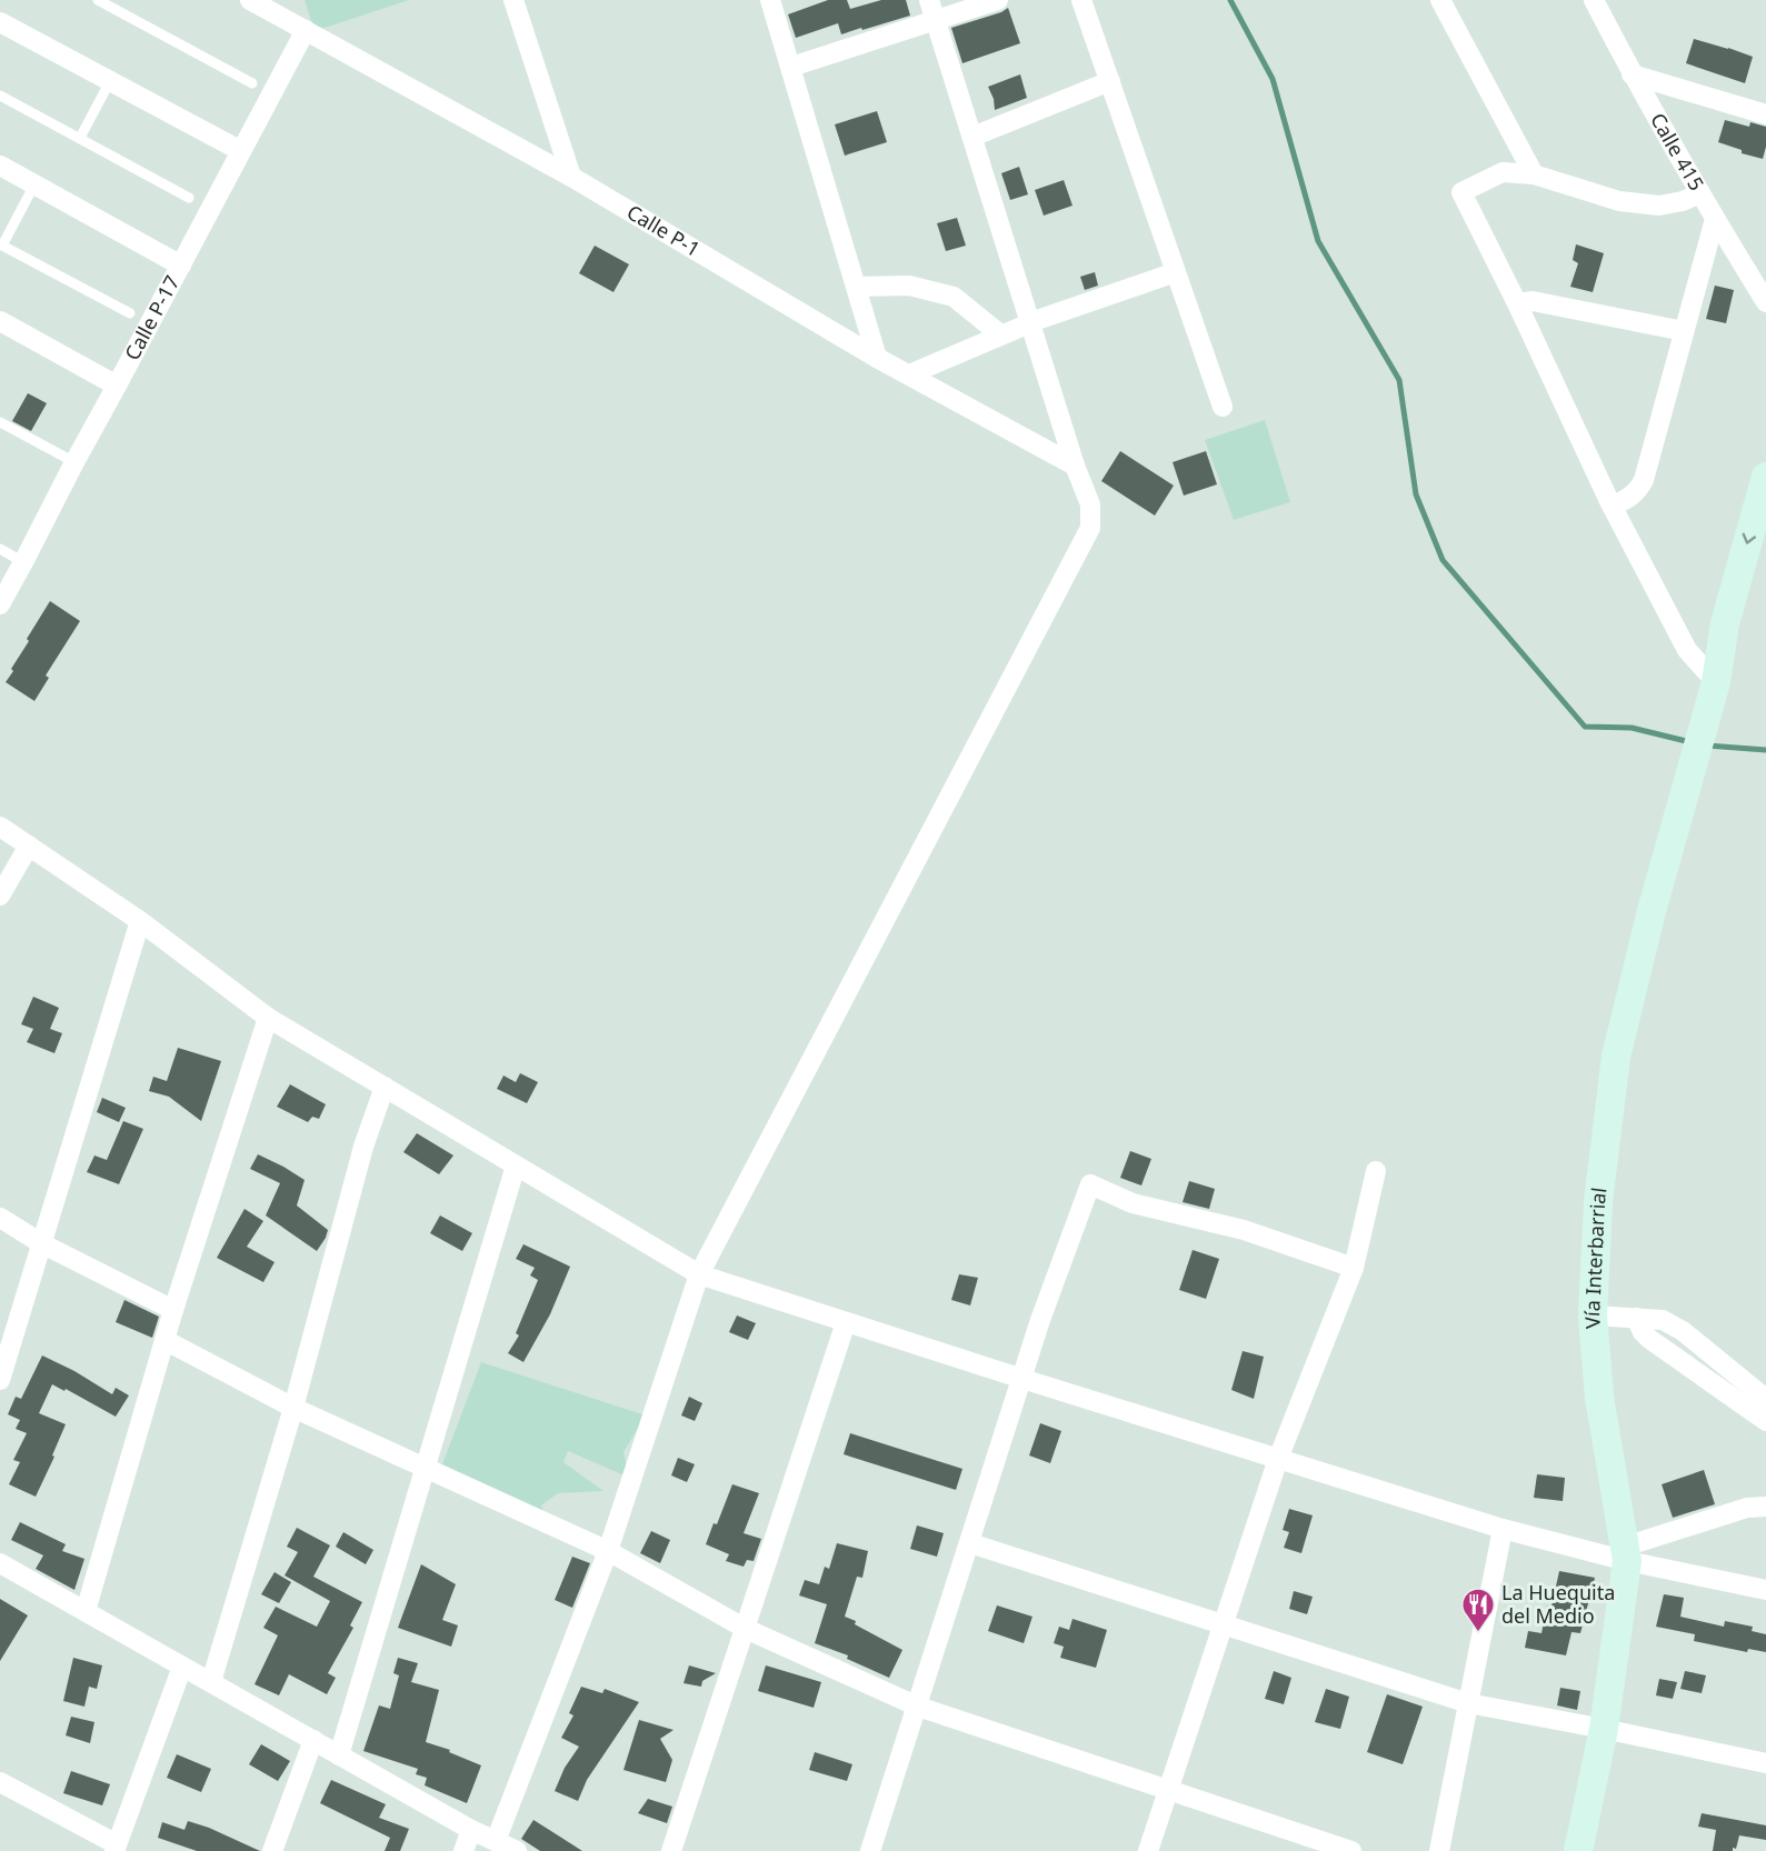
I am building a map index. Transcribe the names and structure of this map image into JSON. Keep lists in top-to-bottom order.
{
  "streets": {
    "main road": ["Vía Interbarrial"],
    "street": ["Calle 415", "Calle P-1", "Calle P-17"]
  },
  "crossings": [
    ["Calle P-1", "Calle P-17"]
  ],
  "places": {
    "restaurant": ["La Huequita del Medio"]
  }
}
